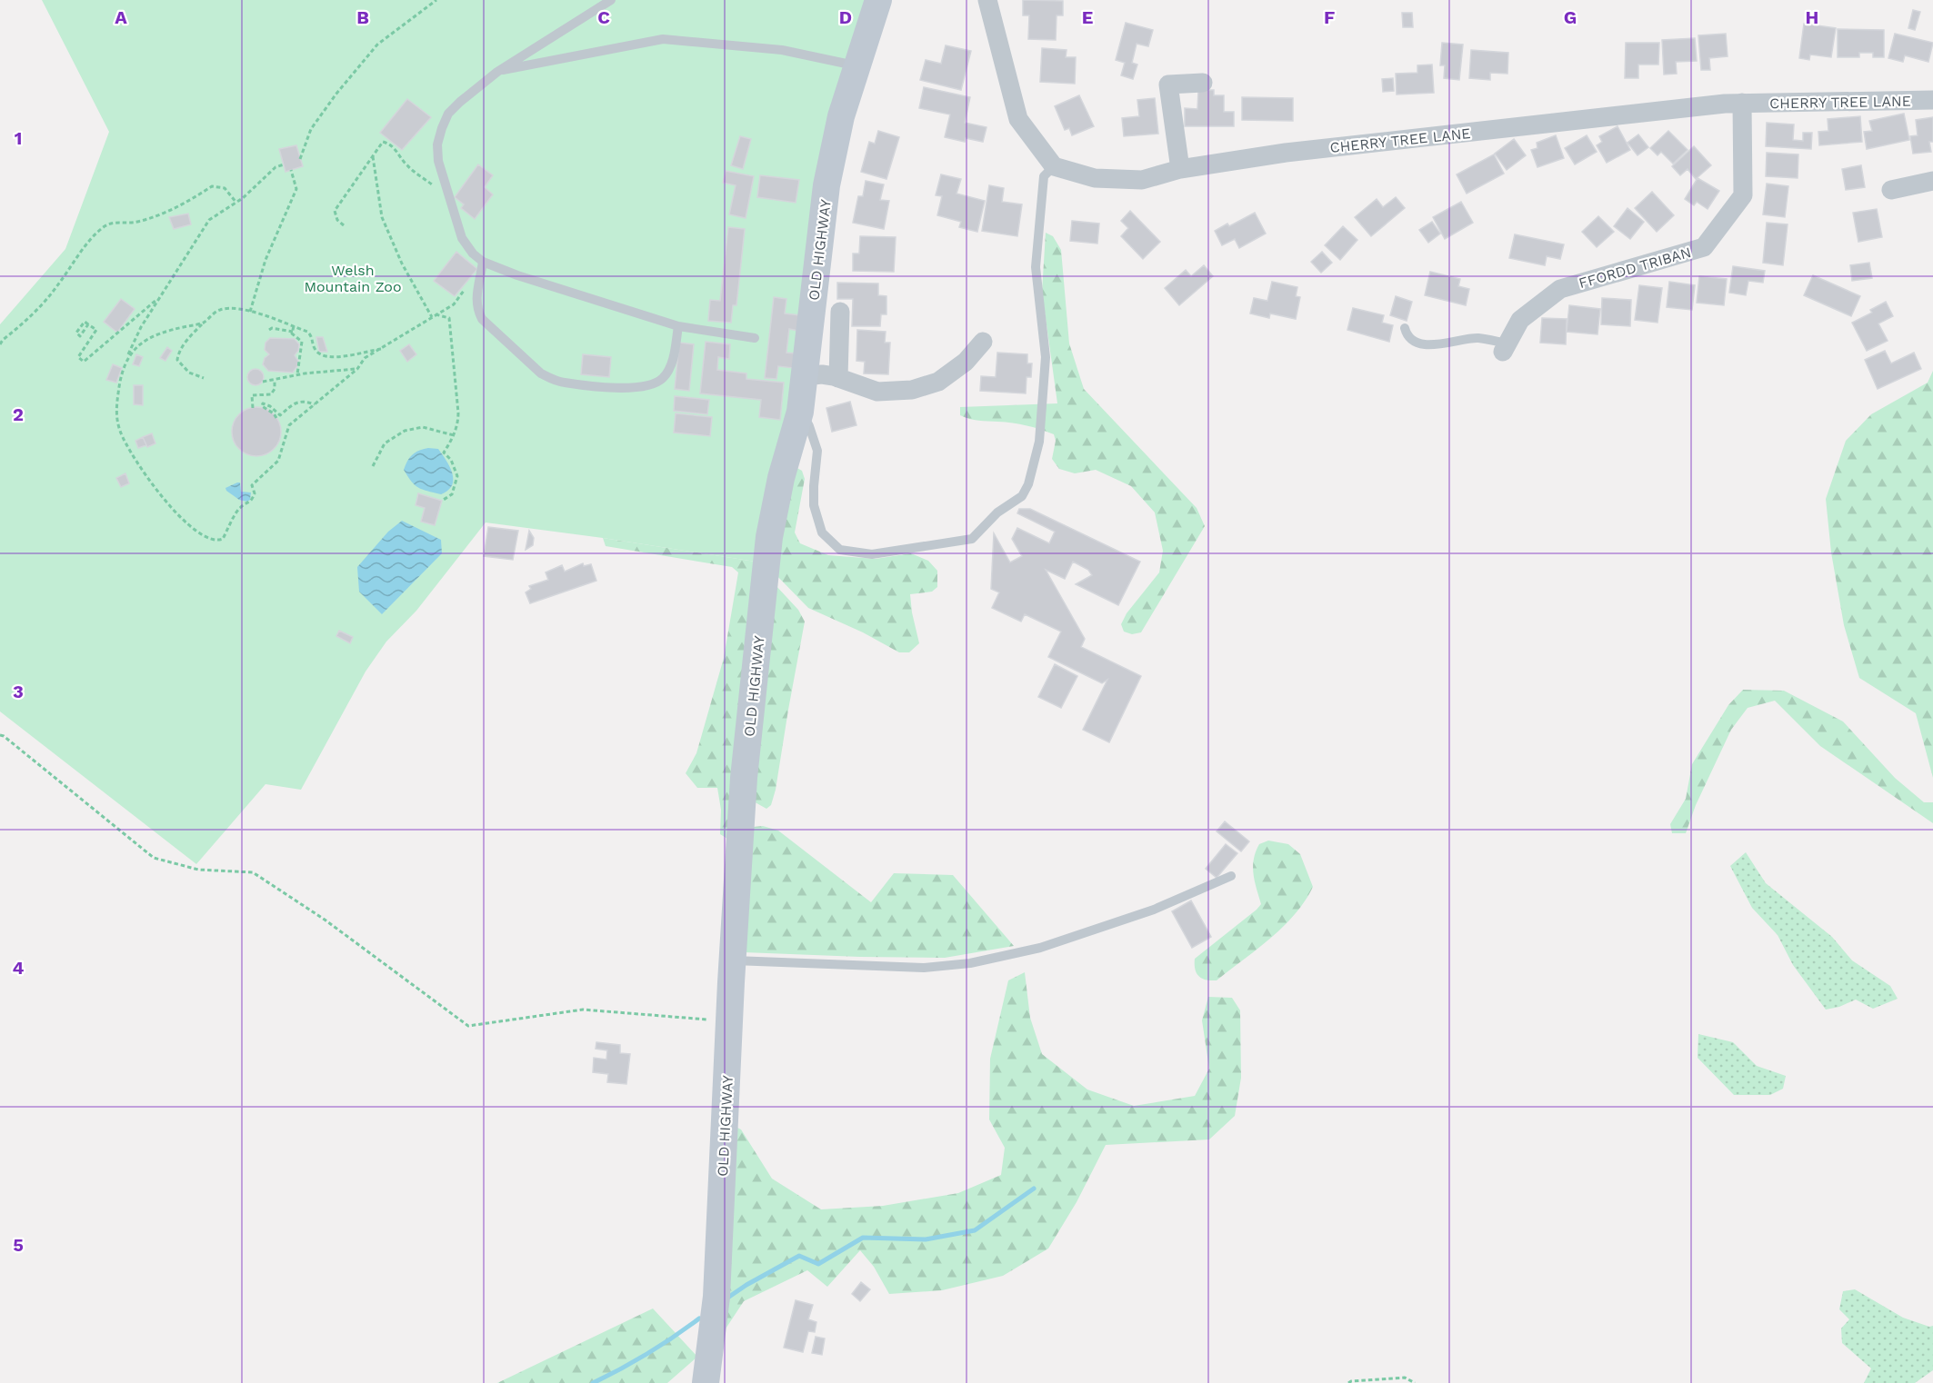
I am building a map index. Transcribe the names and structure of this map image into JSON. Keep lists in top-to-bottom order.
{
  "streets": {
    "street": ["CHERRY TREE LANE", "OLD HIGHWAY", "FFORDD TRIBAN"]
  },
  "crossings": [
    ["CHERRY TREE LANE", "FFORDD TRIBAN"]
  ],
  "parks": ["Welsh Mountain Zoo"],
  "grid": {
    "columns": [
      "A",
      "B",
      "C",
      "D",
      "E",
      "F",
      "G",
      "H"
    ],
    "rows": [
      "1",
      "2",
      "3",
      "4",
      "5"
    ]
  }
}
